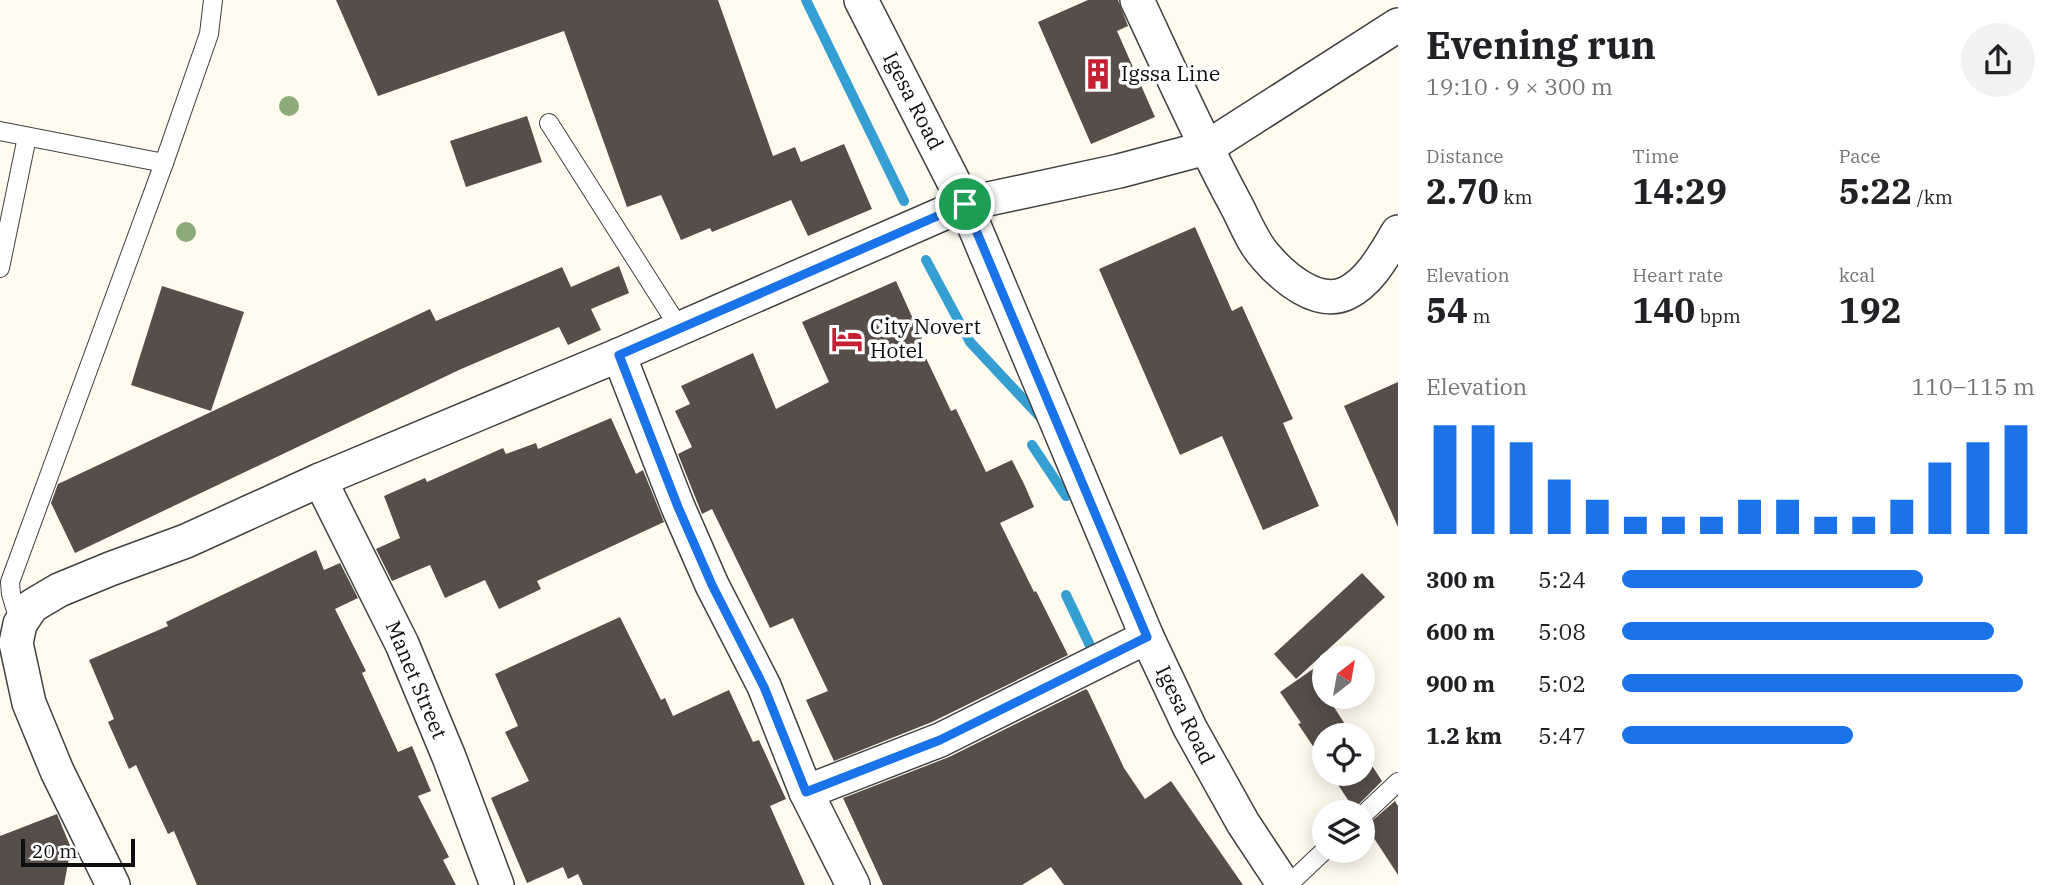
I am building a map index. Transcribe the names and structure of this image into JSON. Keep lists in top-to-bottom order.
{
  "streets": {
    "street": ["Igesa Road", "Manet Street"]
  },
  "places": {
    "building": ["Igssa Line"],
    "hotel": ["City Novert Hotel"]
  },
  "scale_bar": "20 m",
  "north": "top right",
  "page": {
    "heading": ["Evening run", "19:10 · 9 × 300 m"],
    "stats": [
      ["Distance", "2.70 km"],
      ["Time", "14:29"],
      ["Pace", "5:22 /km"],
      ["Elevation", "54 m"],
      ["Heart rate", "140 bpm"],
      ["kcal", "192"]
    ],
    "chart": ["Elevation", "110–115 m"],
    "list": [
      {
        "name": "300 m",
        "note": "5:24"
      },
      {
        "name": "600 m",
        "note": "5:08"
      },
      {
        "name": "900 m",
        "note": "5:02"
      },
      {
        "name": "1.2 km",
        "note": "5:47"
      }
    ],
    "scale": "20 m"
  }
}
